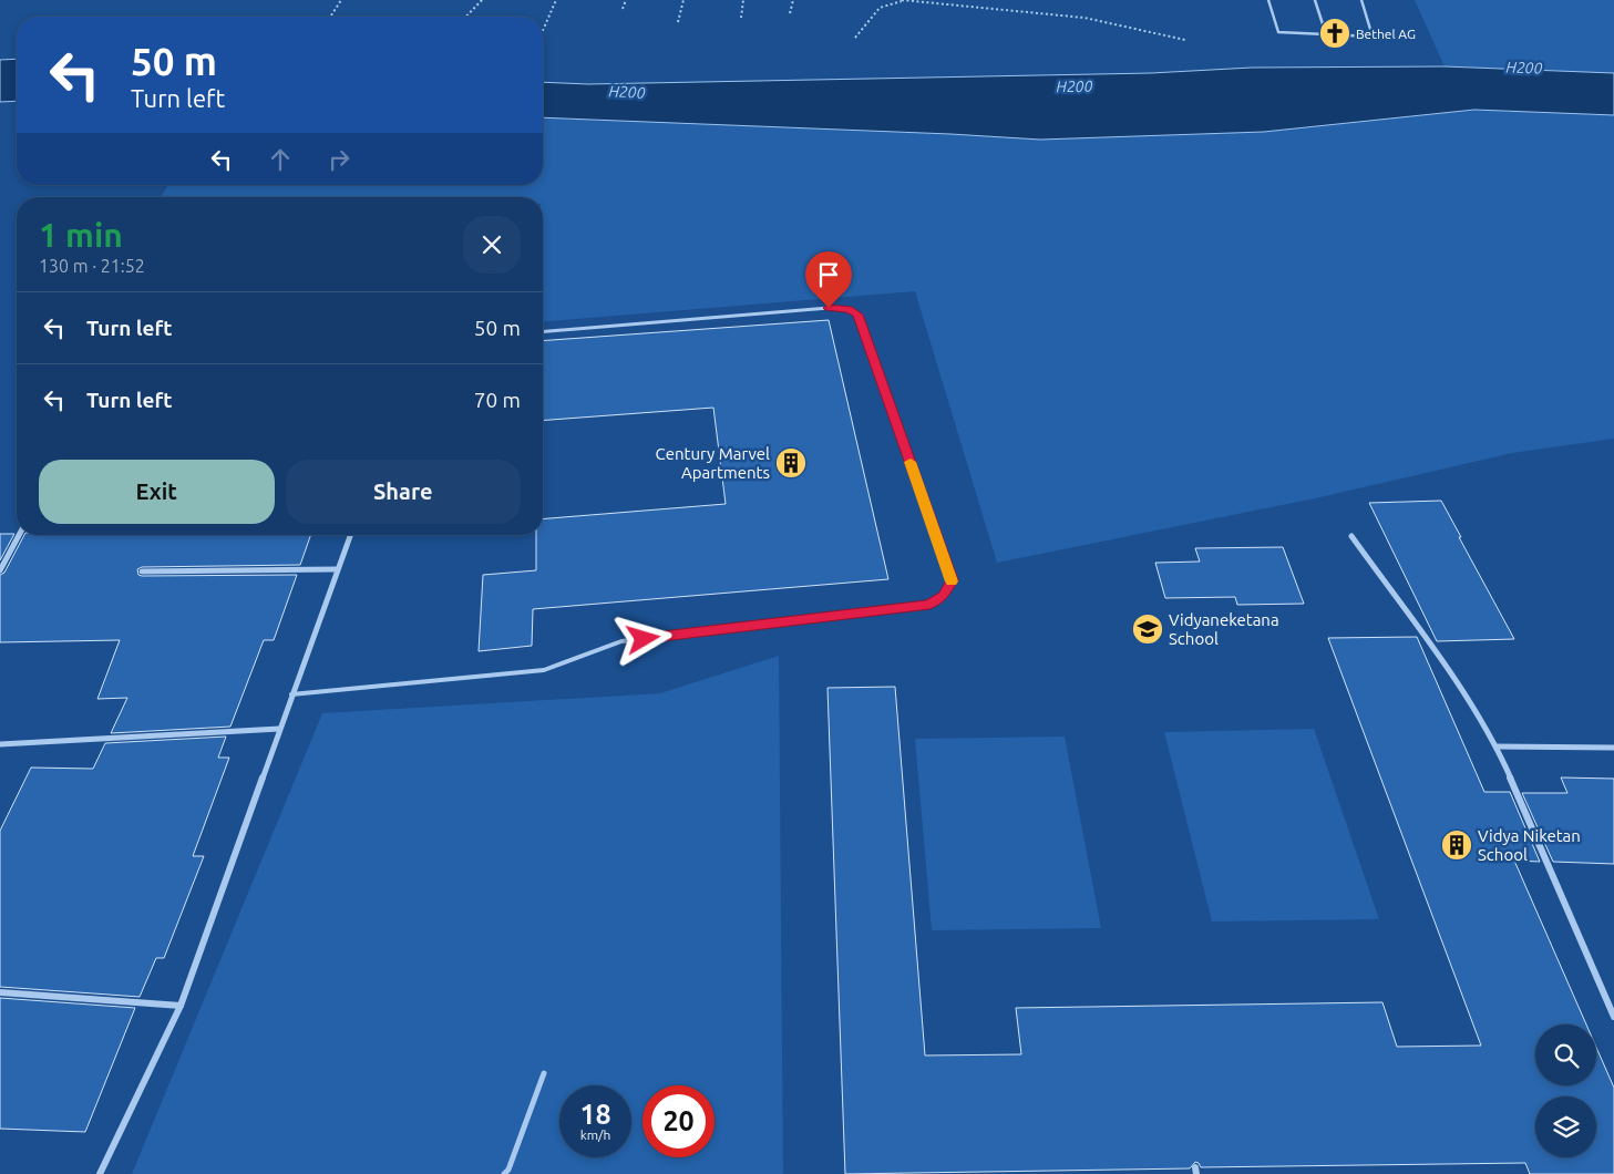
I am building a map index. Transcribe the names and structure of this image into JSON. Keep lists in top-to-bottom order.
{
  "water": ["H200"],
  "places": {
    "church": ["Bethel AG"],
    "building": ["Century Marvel Apartments", "Vidya Niketan School"],
    "school or university": ["Vidyaneketana School"]
  },
  "page": {
    "turn": ["50 m", "Turn left"],
    "heading": ["1 min", "130 m · 21:52"],
    "list": [
      {
        "name": "Turn left",
        "value": "50 m"
      },
      {
        "name": "Turn left",
        "value": "70 m"
      }
    ],
    "buttons": ["Exit", "Share"],
    "speed": "18 km/h",
    "limit": "20"
  }
}
